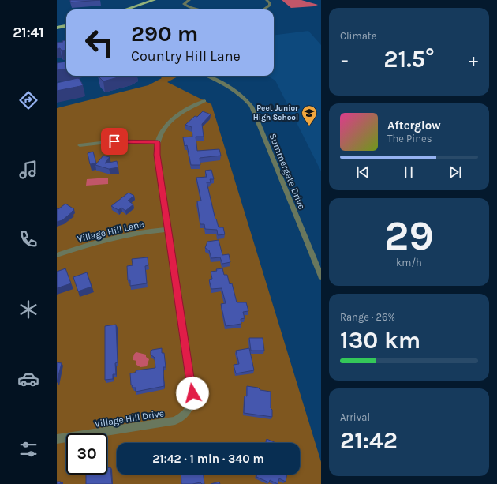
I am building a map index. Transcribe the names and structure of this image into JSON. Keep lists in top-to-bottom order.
{
  "streets": {
    "street": ["Summergate Drive", "Village Hill Lane", "Village Hill Drive"]
  },
  "crossings": [
    ["Village Hill Lane", "Village Hill Drive"]
  ],
  "places": {
    "school or university": ["Peet Junior High School"]
  },
  "page": {
    "tabs": "21:41",
    "tile": [
      "Climate",
      ["29", "km/h"],
      ["Range · 26%", "130 km"],
      ["Arrival", "21:42"]
    ],
    "turn": ["290 m", "Country Hill Lane"],
    "heat": ["−", "21.5°", "+"],
    "song": ["Afterglow", "The Pines"],
    "limit": "30",
    "trip": "21:42 · 1 min · 340 m"
  }
}
